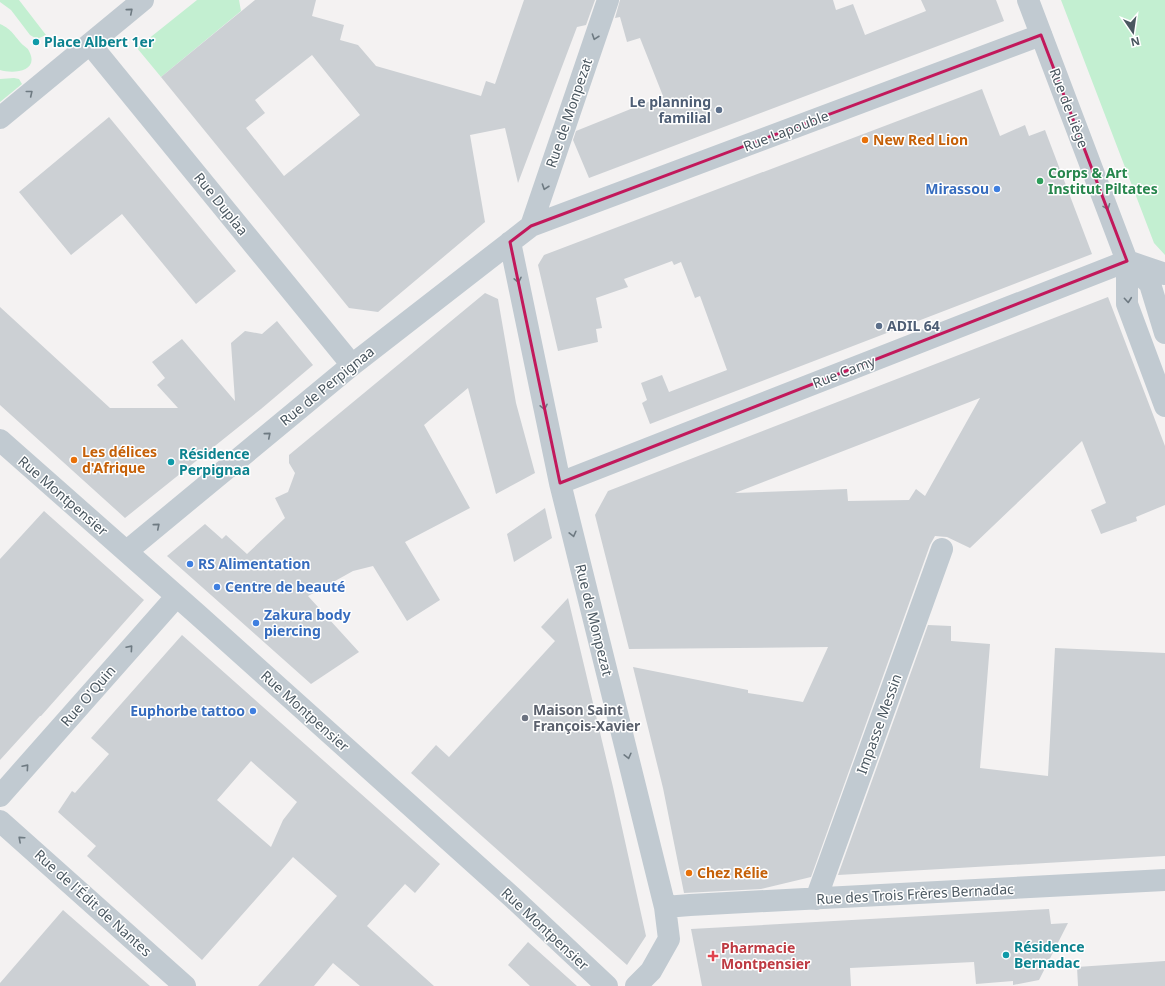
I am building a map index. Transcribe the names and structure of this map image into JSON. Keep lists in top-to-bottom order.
{
  "streets": {
    "street": [
      "Rue de Liège",
      "Rue de Monpezat",
      "Rue Lapouble",
      "Rue Duplaa",
      "Rue Camy",
      "Rue de Perpignaa",
      "Rue Montpensier",
      "Rue O'Quin",
      "Impasse Messin",
      "Rue des Trois Frères Bernadac",
      "Rue de l'Édit de Nantes"
    ]
  },
  "crossings": [
    ["Rue de Liège", "Rue Lapouble"],
    ["Rue de Liège", "Rue Camy"],
    ["Rue de Monpezat", "Rue Lapouble"],
    ["Rue de Monpezat", "Rue Camy"],
    ["Rue de Monpezat", "Rue de Perpignaa"],
    ["Rue de Monpezat", "Rue des Trois Frères Bernadac"],
    ["Rue Lapouble", "Rue de Perpignaa"],
    ["Rue Duplaa", "Rue de Perpignaa"],
    ["Rue de Perpignaa", "Rue Montpensier"],
    ["Rue Montpensier", "Rue O'Quin"],
    ["Impasse Messin", "Rue des Trois Frères Bernadac"]
  ],
  "one_way": [
    "Rue de Liège",
    "Rue de Monpezat",
    "Rue de Perpignaa",
    "Rue O'Quin",
    "Rue de l'Édit de Nantes"
  ],
  "places": {
    "other": [
      "Place Albert 1er",
      "Le planning familial",
      "New Red Lion",
      "Corps & Art Institut Piltates",
      "Mirassou",
      "ADIL 64",
      "Les délices d'Afrique",
      "Résidence Perpignaa",
      "RS Alimentation",
      "Centre de beauté",
      "Zakura body piercing",
      "Euphorbe tattoo",
      "Maison Saint François-Xavier",
      "Chez Rélie",
      "Résidence Bernadac"
    ],
    "health": ["Pharmacie Montpensier"]
  },
  "north": "bottom"
}
